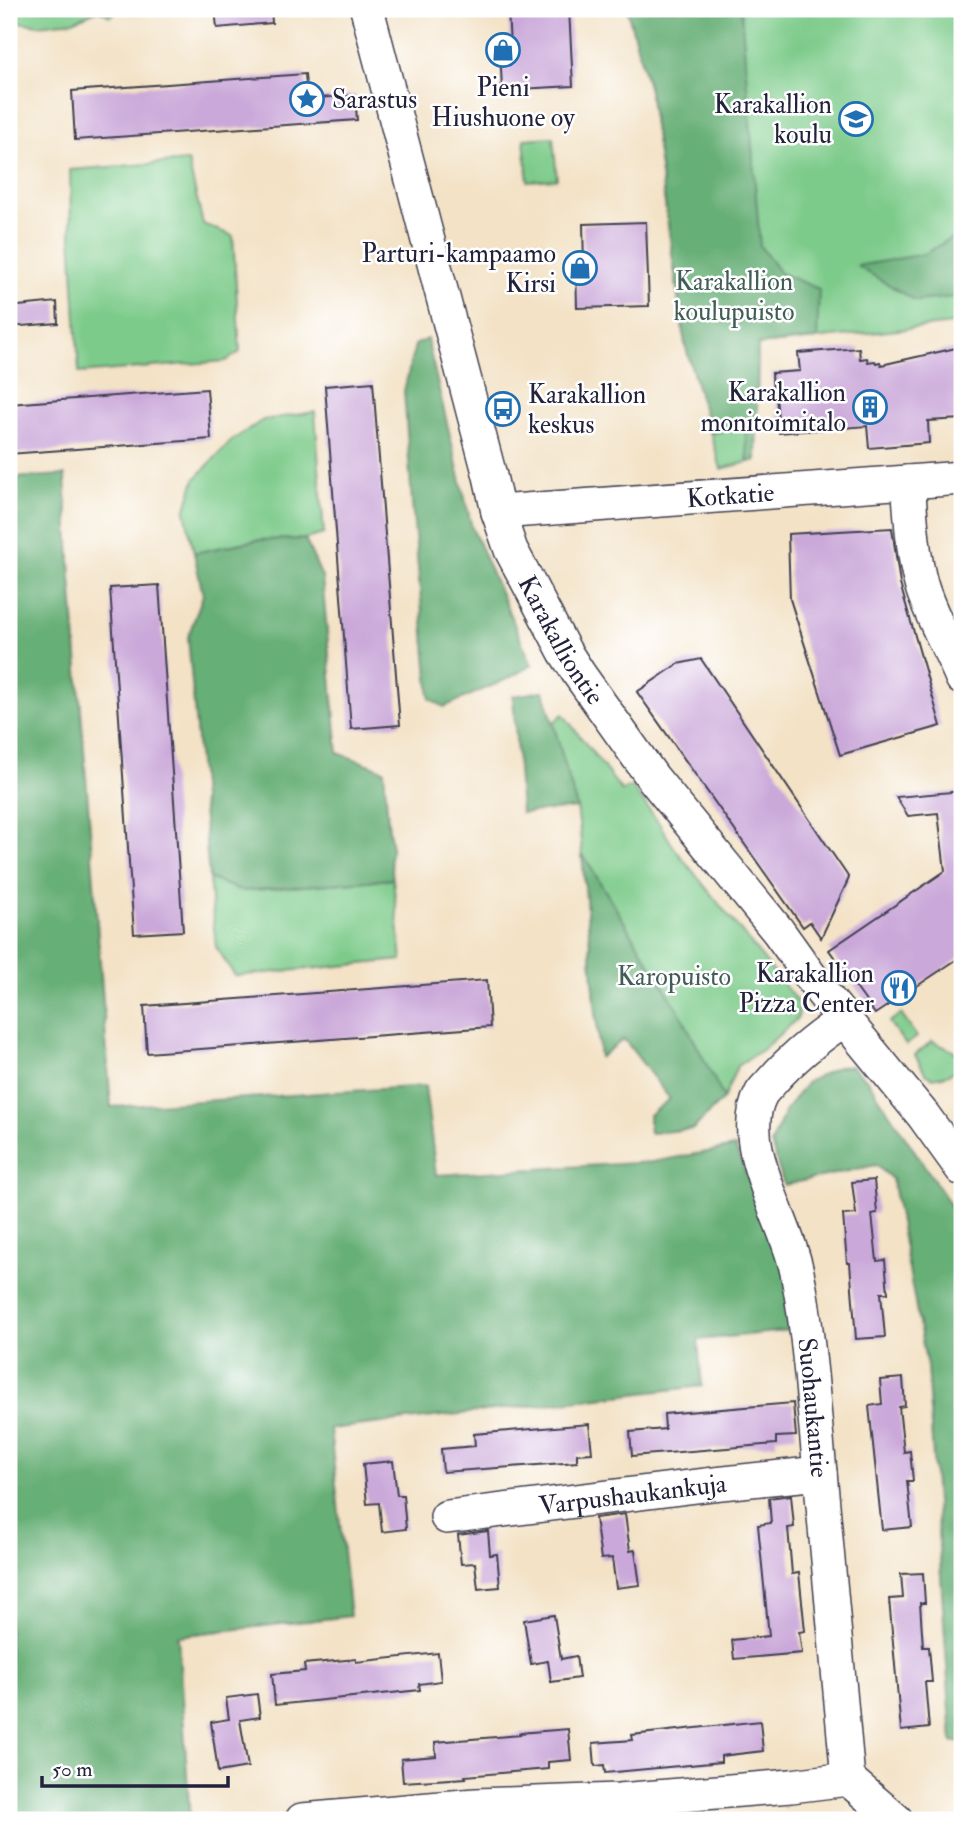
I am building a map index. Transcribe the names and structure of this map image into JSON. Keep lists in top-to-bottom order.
{
  "streets": {
    "street": [
      "Kotkatie",
      "Karakalliontie",
      "Suohaukantie",
      "Varpushaukankuja"
    ]
  },
  "crossings": [
    ["Kotkatie", "Karakalliontie"],
    ["Karakalliontie", "Suohaukantie"],
    ["Suohaukantie", "Varpushaukankuja"]
  ],
  "parks": ["Karakallion koulupuisto", "Karopuisto"],
  "places": {
    "shop": ["Pieni Hiushuone oy", "Parturi-kampaamo Kirsi"],
    "place": ["Sarastus"],
    "school or university": ["Karakallion koulu"],
    "building": ["Karakallion monitoimitalo"],
    "bus stop": ["Karakallion keskus"],
    "restaurant": ["Karakallion Pizza Center"]
  },
  "scale_bar": "50 m"
}
